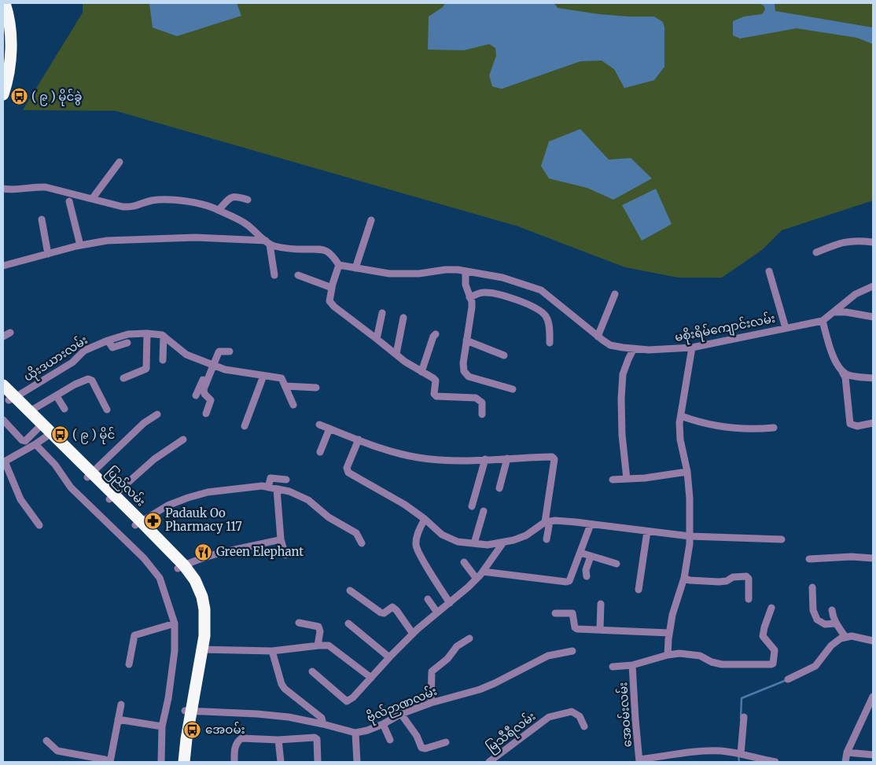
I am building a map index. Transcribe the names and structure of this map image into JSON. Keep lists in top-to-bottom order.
{
  "streets": {
    "highway": ["ပြည်လမ်း"],
    "street": [
      "မစိုးရိမ်ကျောင်းလမ်း",
      "ယိုးဒယားလမ်း",
      "ဗိုလ်ဉာဏလမ်း",
      "အေဝမ်းလမ်း",
      "မြသီရီလမ်း"
    ]
  },
  "crossings": [
    ["ယိုးဒယားလမ်း", "ပြည်လမ်း"],
    ["ပြည်လမ်း", "ဗိုလ်ဉာဏလမ်း"]
  ],
  "places": {
    "bus stop": ["( ၉ ) မိုင်ခွဲ", "( ၉ ) မိုင်", "အေဝမ်း"],
    "pharmacy": ["Padauk Oo Pharmacy 117"],
    "restaurant": ["Green Elephant"]
  }
}
